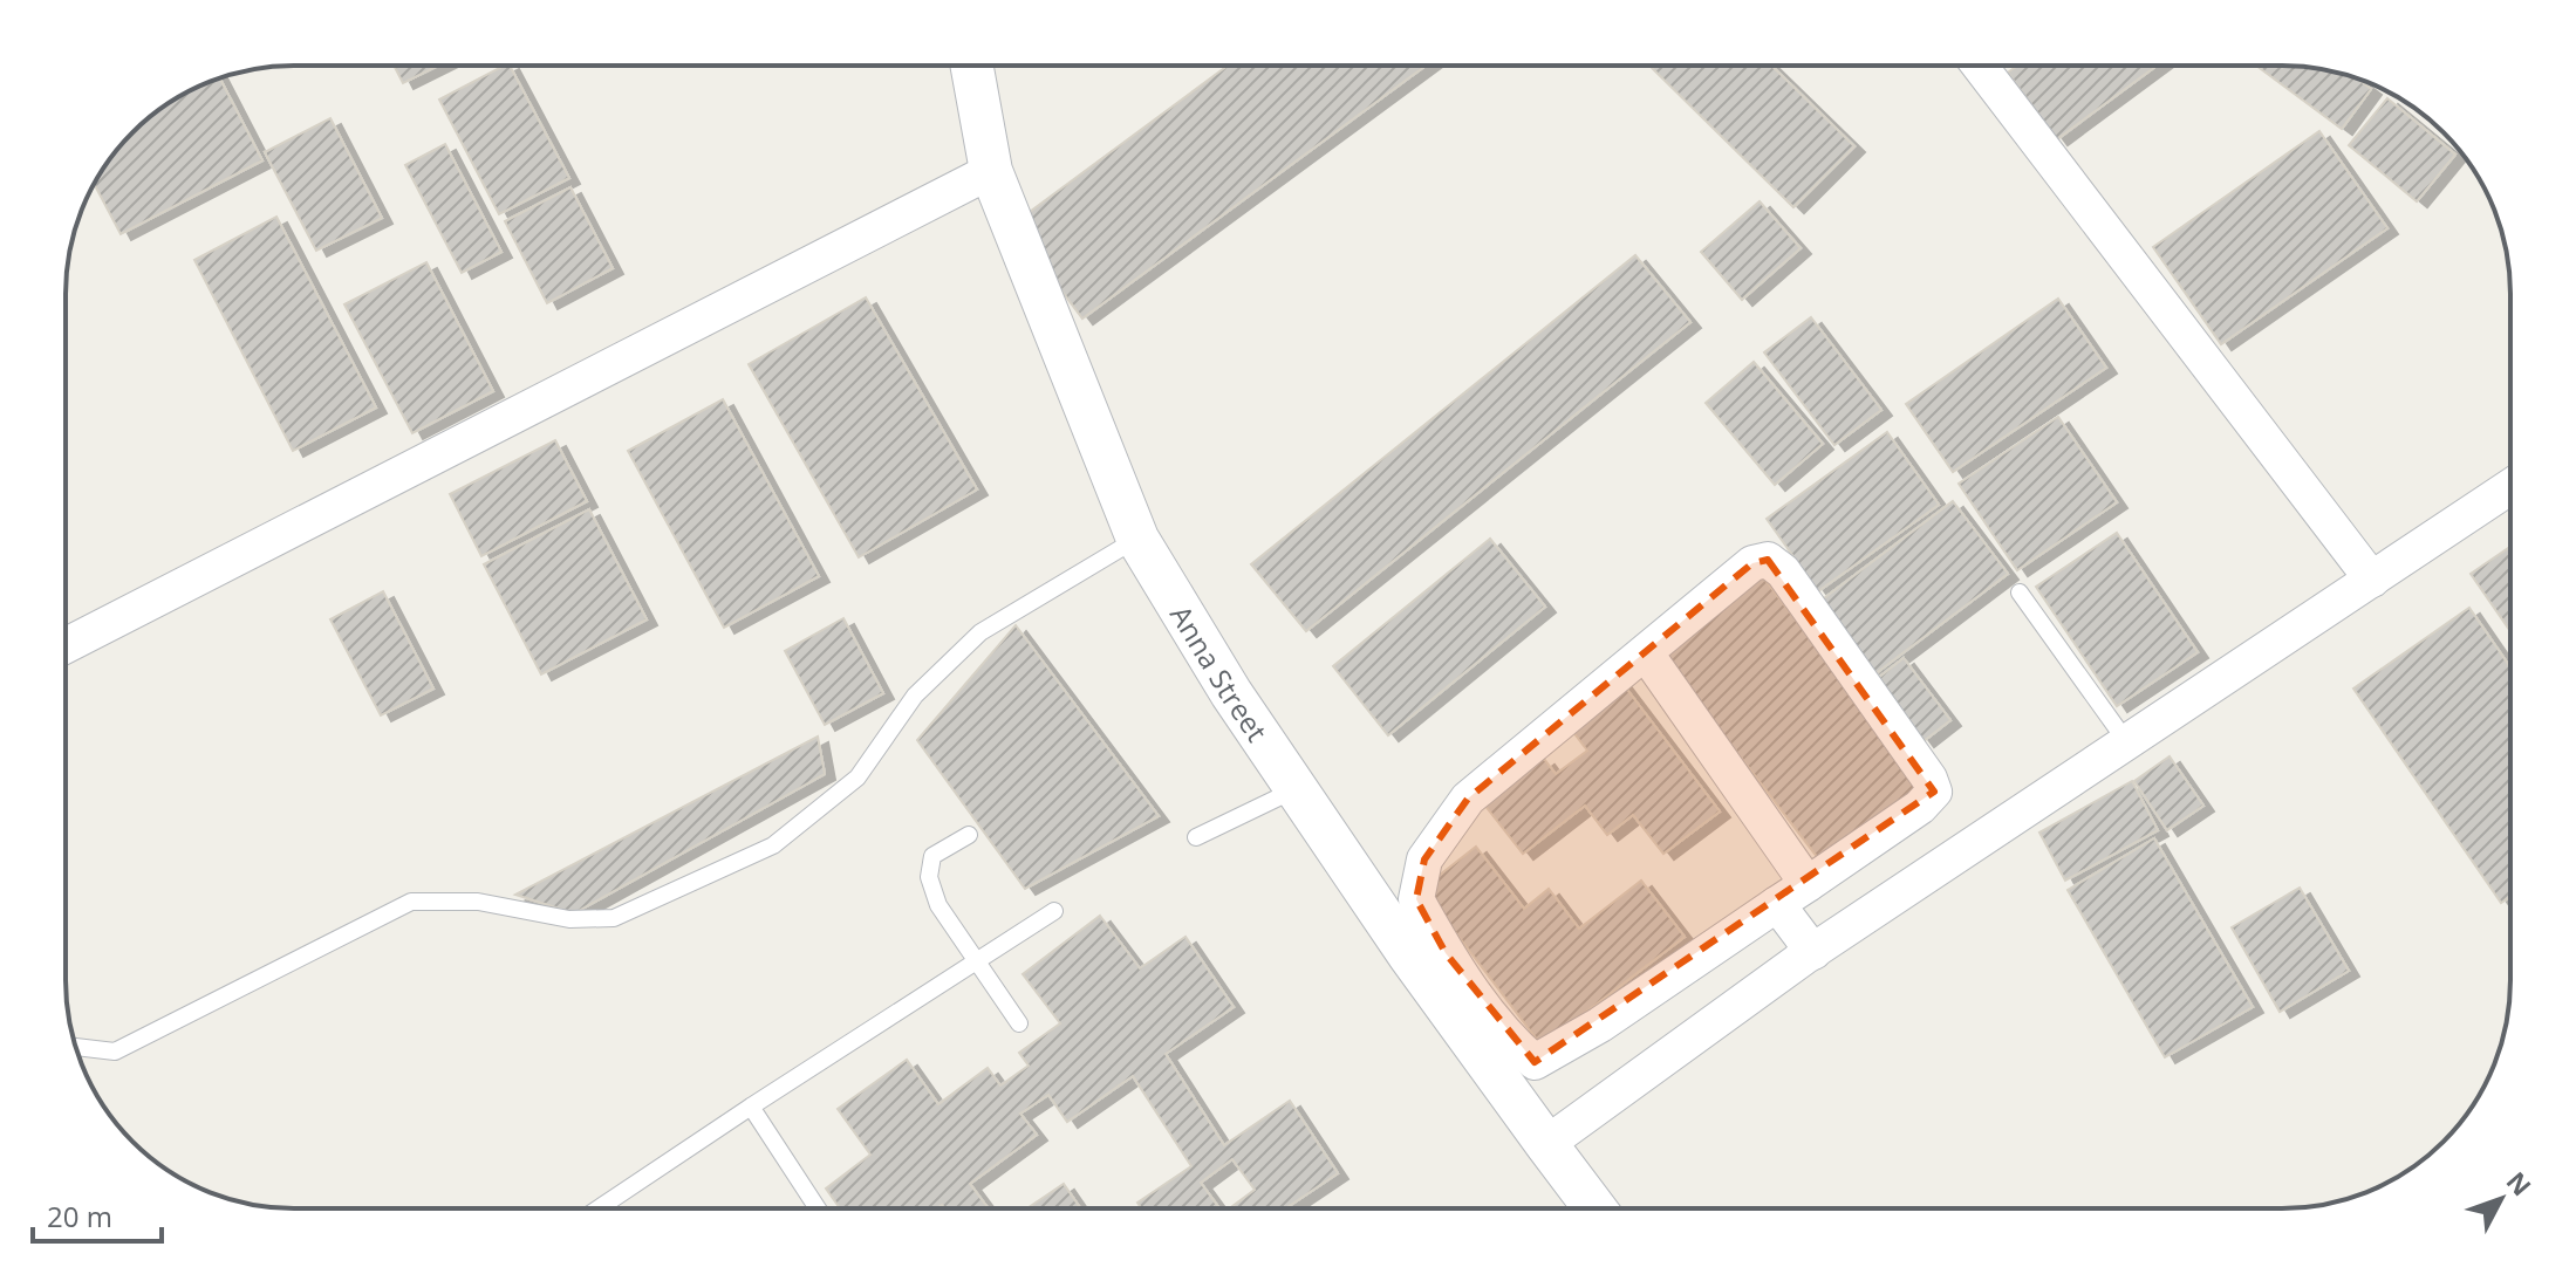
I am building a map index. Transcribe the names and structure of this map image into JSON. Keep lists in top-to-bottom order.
{
  "streets": {
    "street": ["Anna Street"]
  },
  "scale_bar": "20 m",
  "north": "top right"
}
